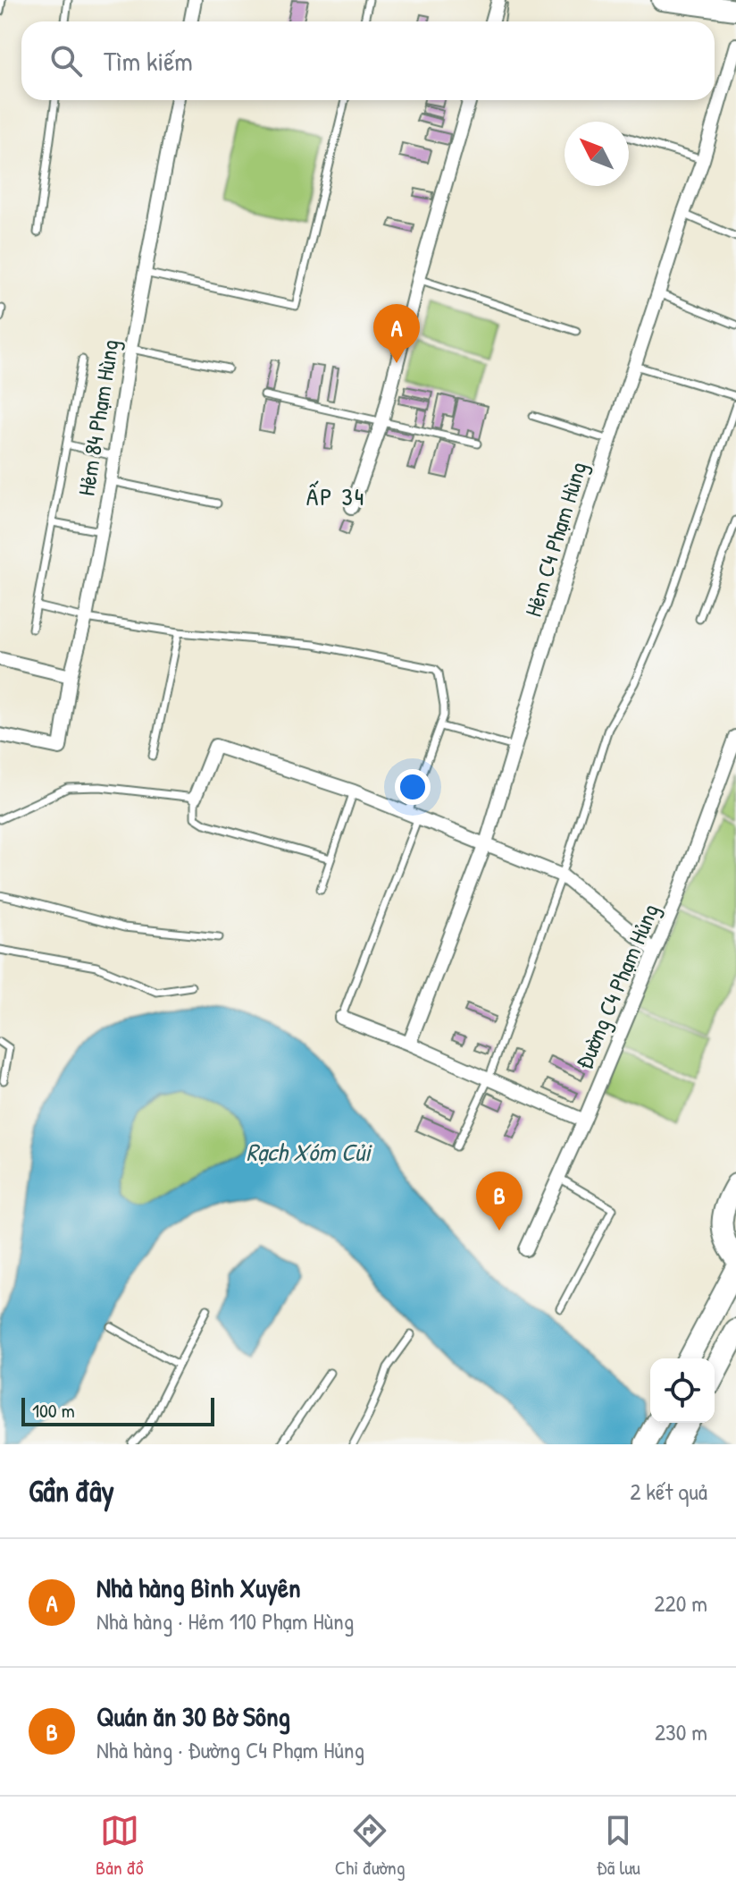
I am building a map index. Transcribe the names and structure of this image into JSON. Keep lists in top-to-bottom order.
{
  "streets": {
    "street": ["Hẻm 84 Phạm Hùng", "Hẻm C4 Phạm Hùng", "Đường C4 Phạm Hủng"]
  },
  "districts": ["ẤP 34"],
  "water": ["Rạch Xóm Củi"],
  "scale_bar": "100 m",
  "north": "top left",
  "page": {
    "search": "Tìm kiếm",
    "pins": ["A", "B"],
    "scale": "100 m",
    "heading": ["Gần đây", "2 kết quả"],
    "list": [
      {
        "mark": "A",
        "name": "Nhà hàng Bình Xuyên",
        "note": "Nhà hàng · Hẻm 110 Phạm Hùng",
        "value": "220 m"
      },
      {
        "mark": "B",
        "name": "Quán ăn 30 Bờ Sông",
        "note": "Nhà hàng · Đường C4 Phạm Hủng",
        "value": "230 m"
      }
    ],
    "nav": ["Bản đồ", "Chỉ đường", "Đã lưu"]
  }
}
